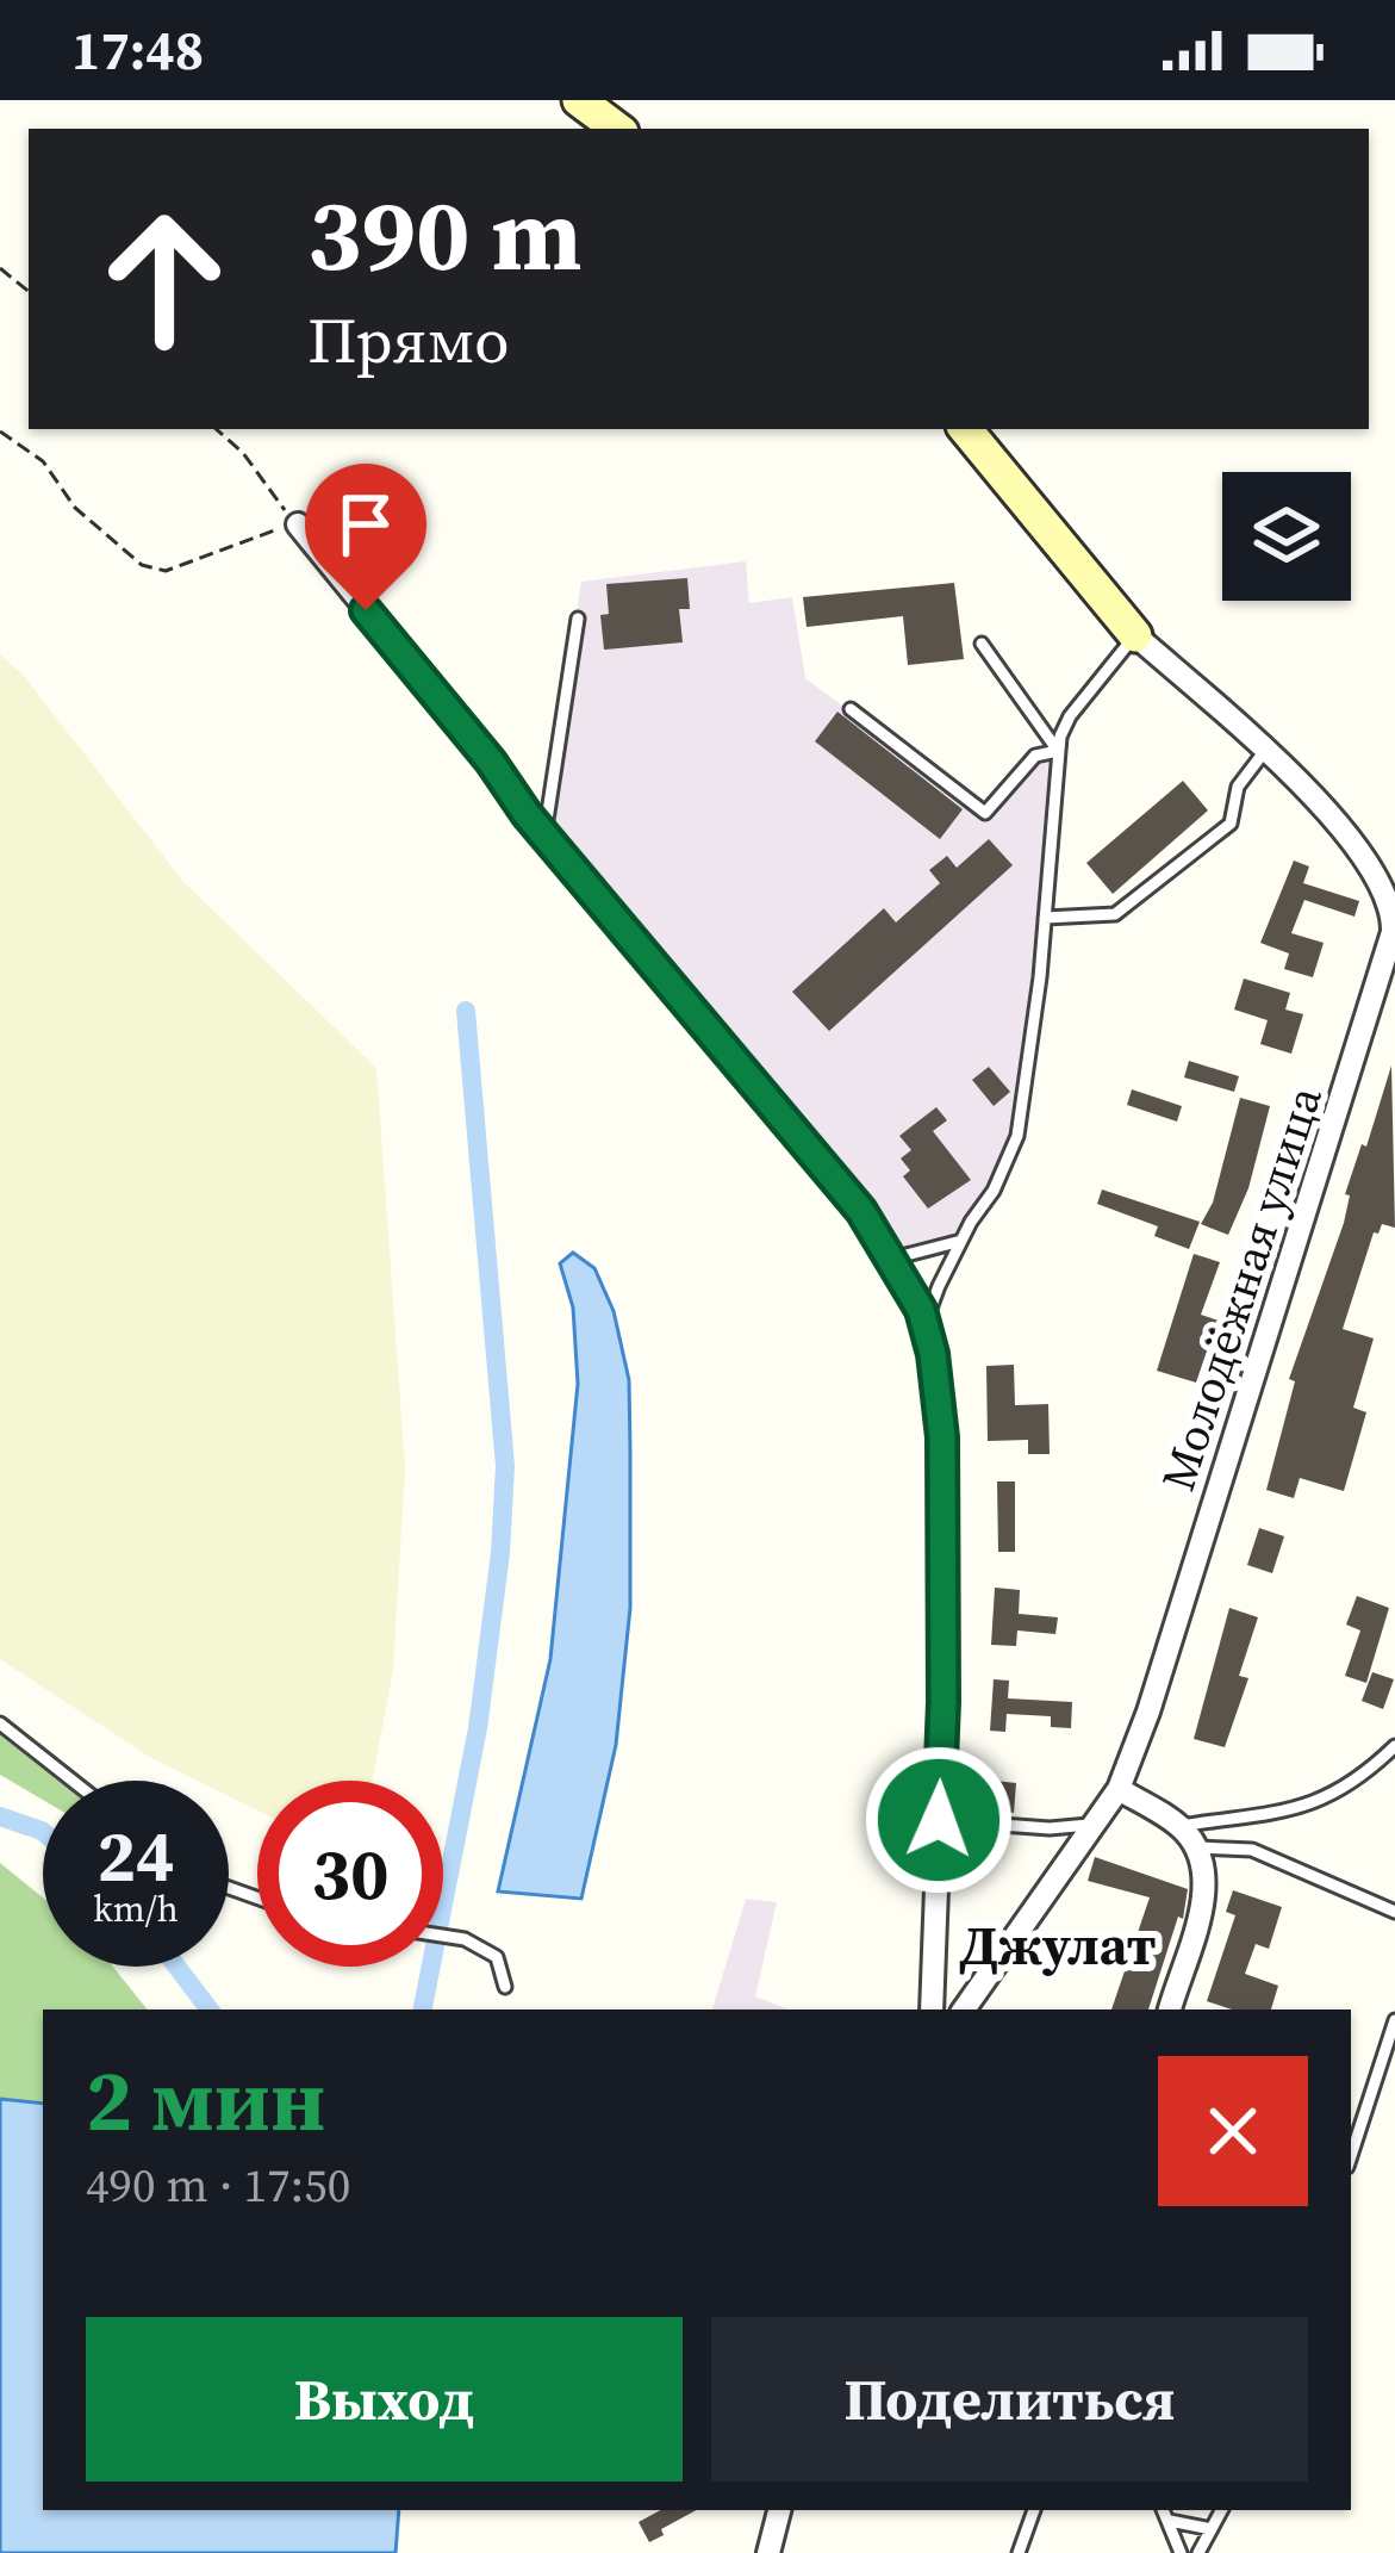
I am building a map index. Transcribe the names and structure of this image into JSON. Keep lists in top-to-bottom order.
{
  "streets": {
    "street": ["Молодёжная улица"]
  },
  "districts": ["Джулат"],
  "page": {
    "status": "17:48",
    "turn": ["390 m", "Прямо"],
    "speed": "24 km/h",
    "limit": "30",
    "heading": ["2 мин", "490 m · 17:50"],
    "buttons": ["Выход", "Поделиться"]
  }
}
